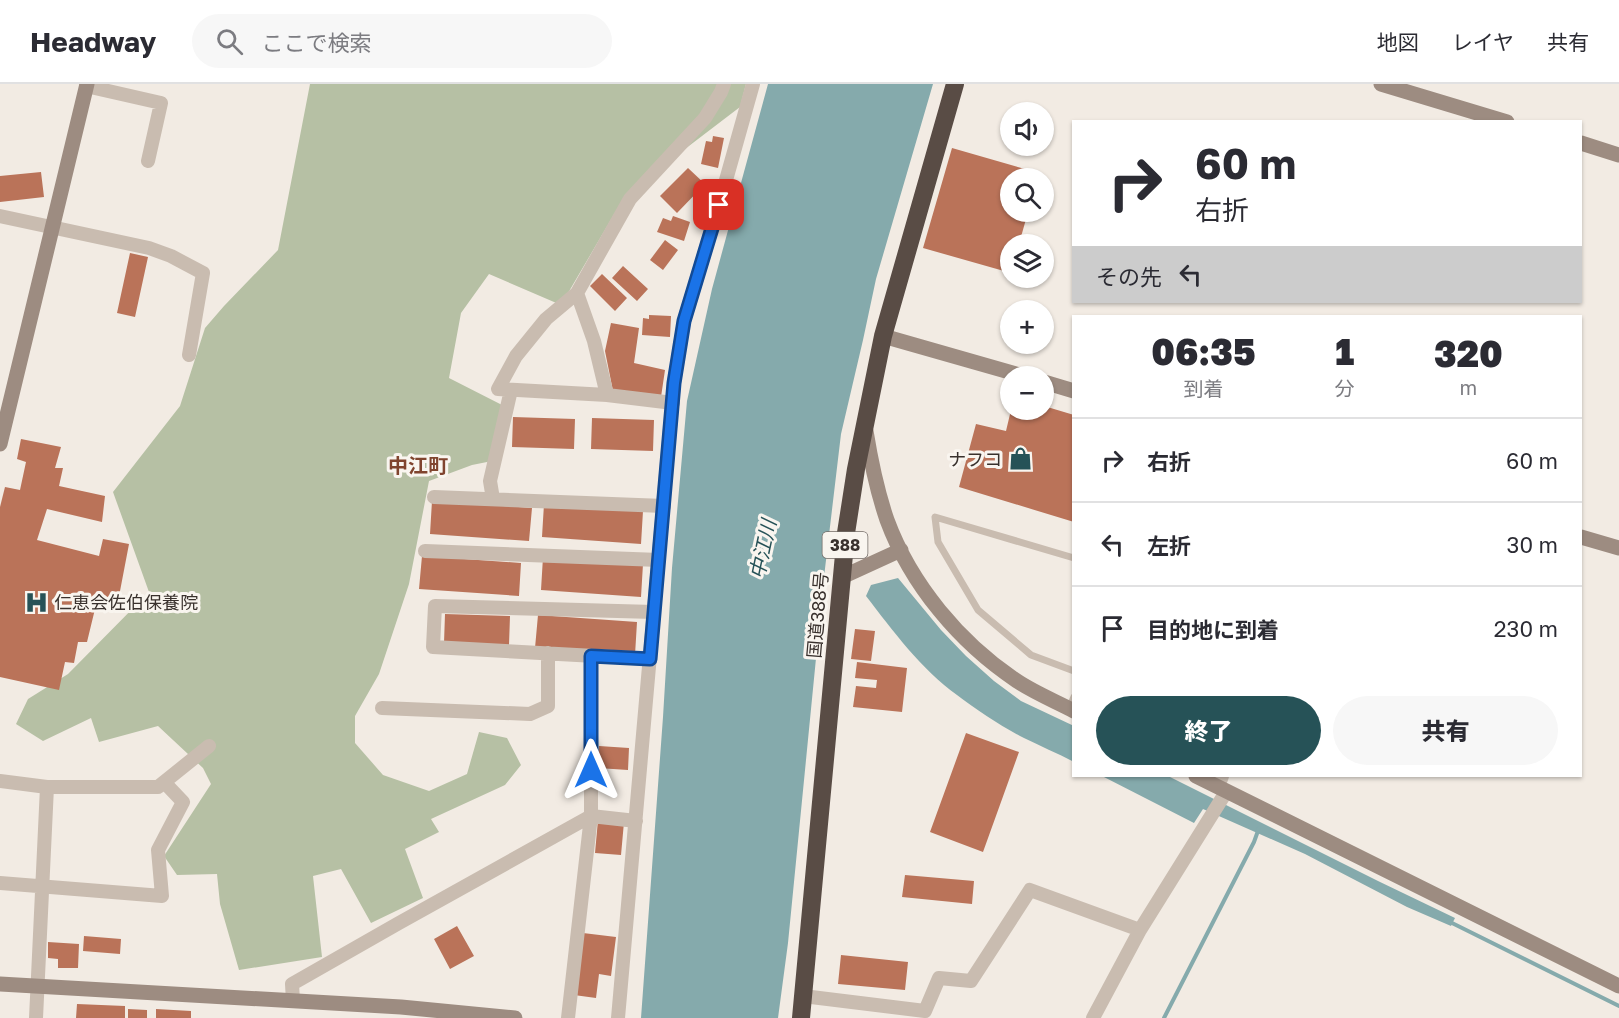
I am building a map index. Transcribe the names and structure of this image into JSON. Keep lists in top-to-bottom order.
{
  "streets": {
    "highway": ["388", "国道388号"]
  },
  "districts": ["中江町"],
  "water": ["中江川"],
  "places": {
    "shop": ["ナフコ"],
    "hospital": ["仁恵会佐伯保養院"]
  },
  "page": {
    "header": "Headway",
    "search": "ここで検索",
    "nav": ["地図", "レイヤ", "共有"],
    "map_buttons": ["+", "−"],
    "turn": ["60 m", "右折"],
    "then": "その先",
    "eta": [
      "06:35",
      "到着",
      "1",
      "分",
      "320",
      "m"
    ],
    "list": [
      {
        "name": "右折",
        "value": "60 m"
      },
      {
        "name": "左折",
        "value": "30 m"
      },
      {
        "name": "目的地に到着",
        "value": "230 m"
      }
    ],
    "buttons": ["終了", "共有"]
  }
}
